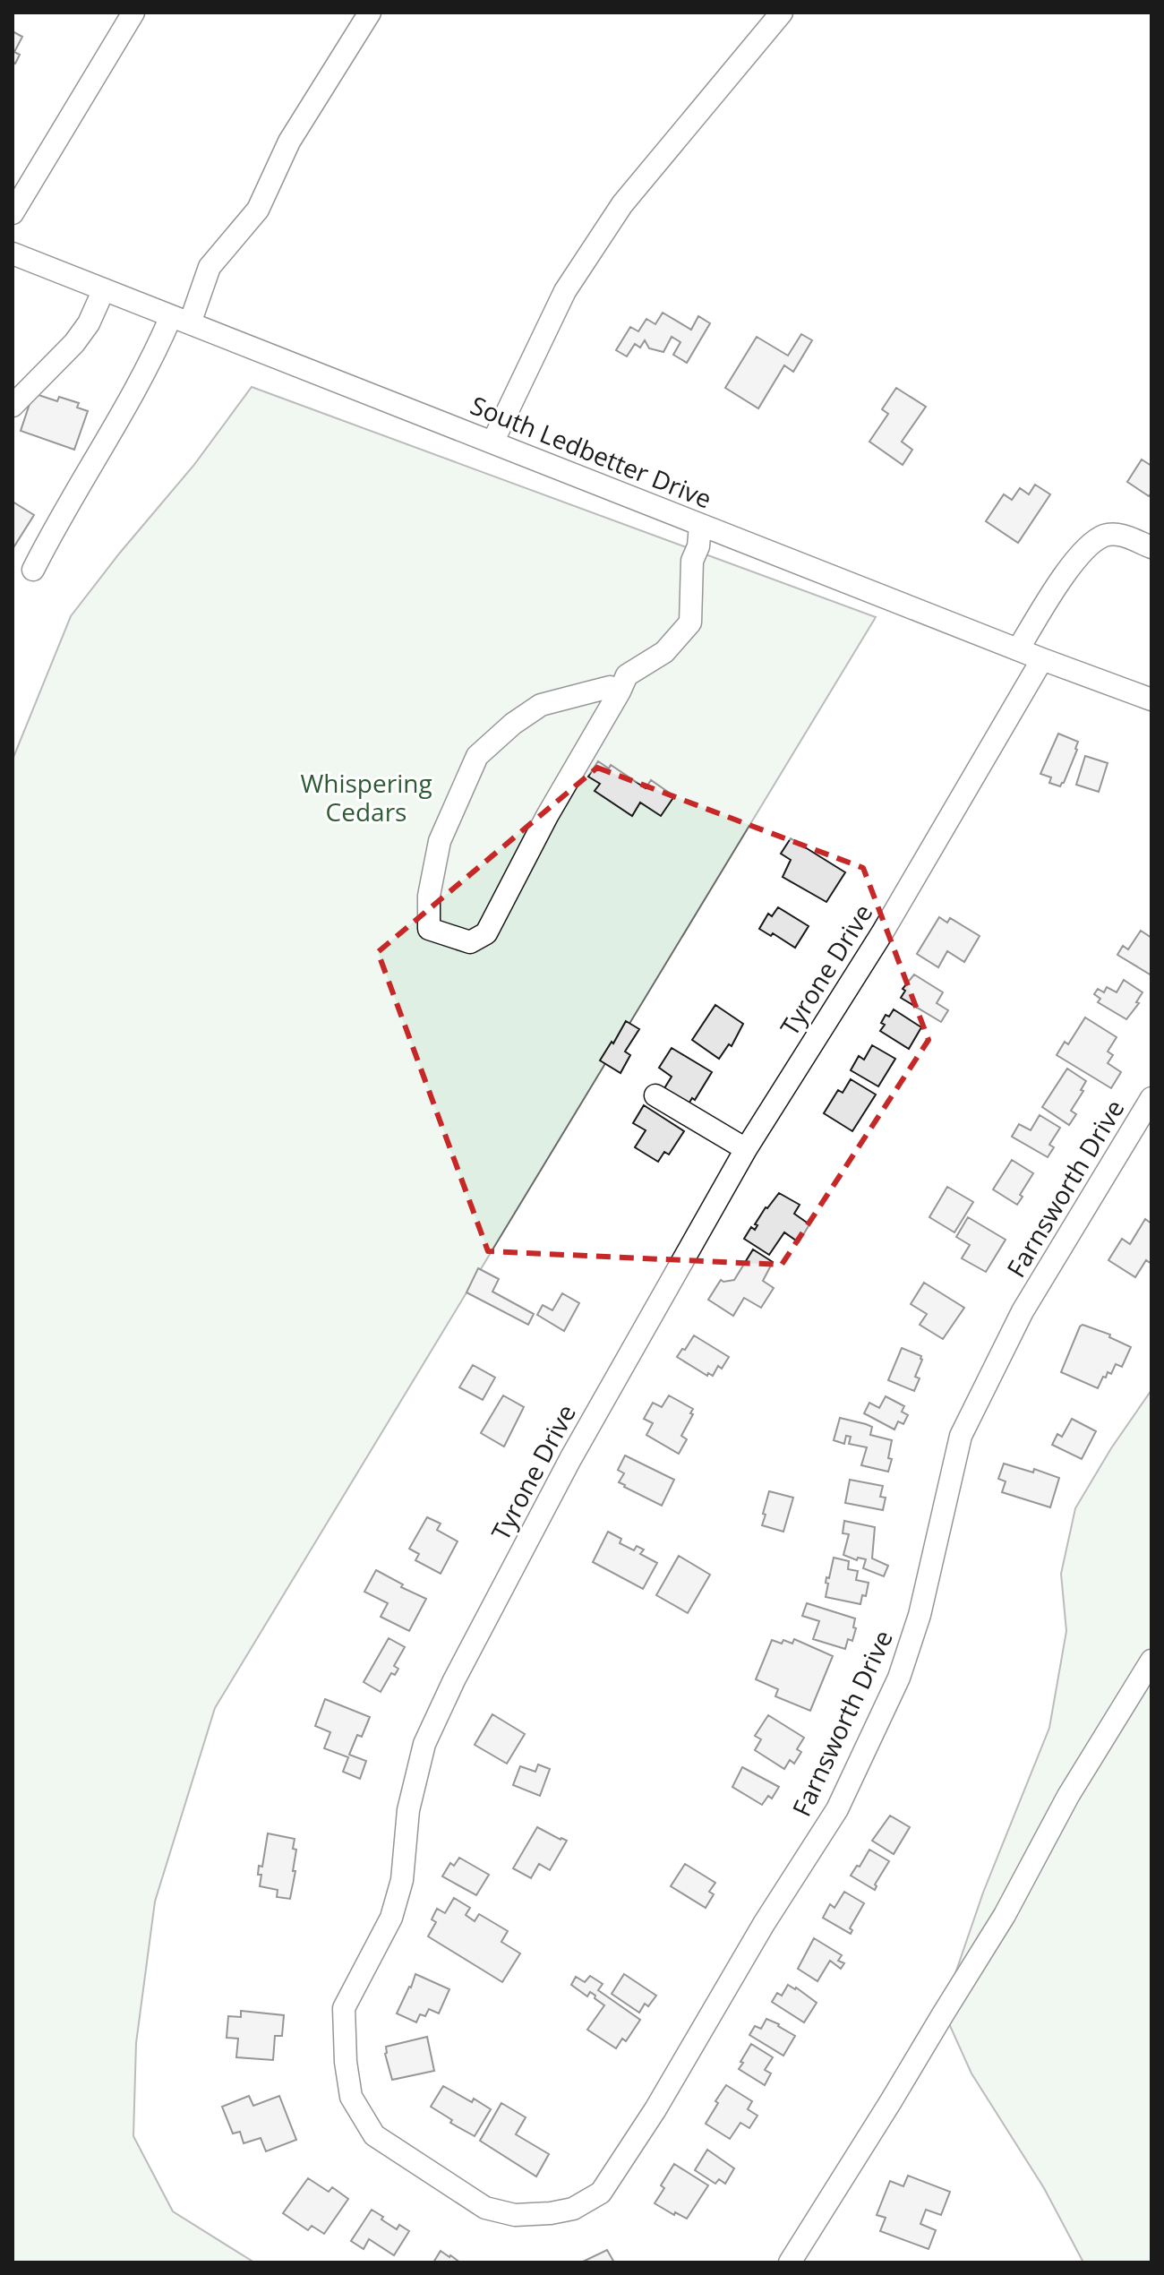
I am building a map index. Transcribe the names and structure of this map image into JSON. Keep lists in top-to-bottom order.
{
  "streets": {
    "street": ["South Ledbetter Drive", "Tyrone Drive", "Farnsworth Drive"]
  },
  "crossings": [
    ["South Ledbetter Drive", "Tyrone Drive"],
    ["Tyrone Drive", "Farnsworth Drive"]
  ],
  "parks": ["Whispering Cedars"]
}
